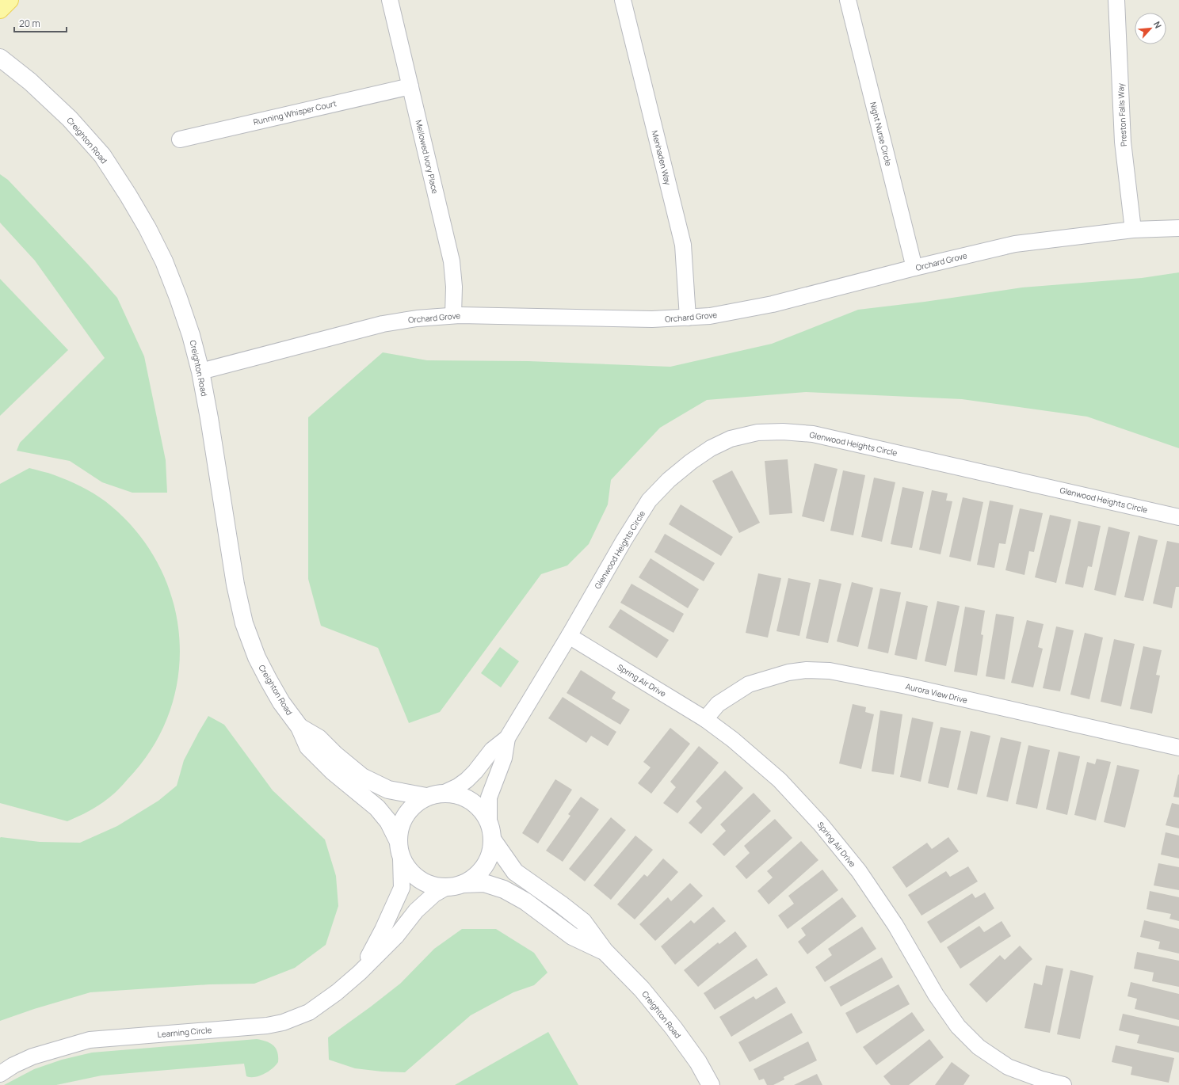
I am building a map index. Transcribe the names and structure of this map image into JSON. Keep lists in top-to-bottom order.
{
  "streets": {
    "street": [
      "Running Whisper Court",
      "Preston Falls Way",
      "Night Nurse Circle",
      "Creighton Road",
      "Mellowed Ivory Place",
      "Menhaden Way",
      "Orchard Grove",
      "Glenwood Heights Circle",
      "Spring Air Drive",
      "Aurora View Drive",
      "Learning Circle"
    ]
  },
  "crossings": [
    ["Running Whisper Court", "Mellowed Ivory Place"],
    ["Preston Falls Way", "Orchard Grove"],
    ["Night Nurse Circle", "Orchard Grove"],
    ["Creighton Road", "Orchard Grove"],
    ["Creighton Road", "Glenwood Heights Circle"],
    ["Creighton Road", "Learning Circle"],
    ["Mellowed Ivory Place", "Orchard Grove"],
    ["Menhaden Way", "Orchard Grove"],
    ["Glenwood Heights Circle", "Spring Air Drive"],
    ["Glenwood Heights Circle", "Learning Circle"],
    ["Spring Air Drive", "Aurora View Drive"]
  ],
  "scale_bar": "20 m",
  "north": "top right"
}
